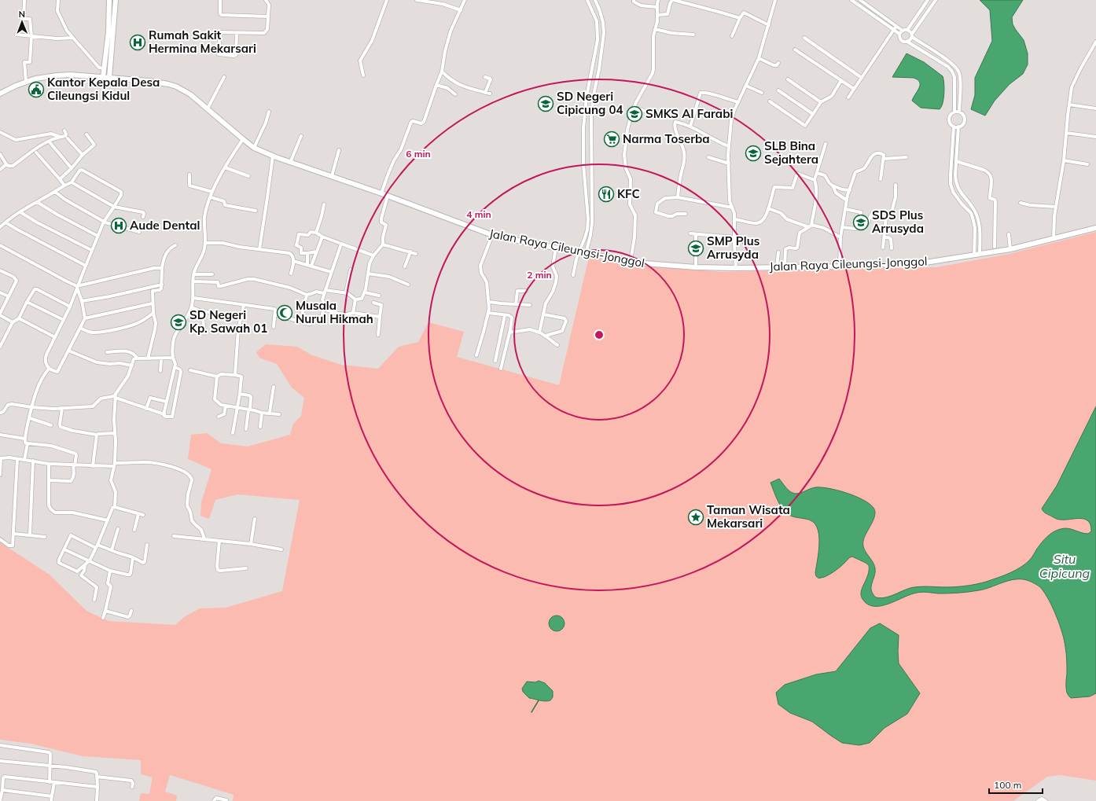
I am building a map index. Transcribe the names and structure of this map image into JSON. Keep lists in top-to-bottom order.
{
  "streets": {
    "main road": ["Jalan Raya Cileungsi-Jonggol"]
  },
  "water": ["Situ Cipicung"],
  "places": {
    "hospital": ["Rumah Sakit Hermina Mekarsari", "Aude Dental"],
    "public building": ["Kantor Kepala Desa Cileungsi Kidul"],
    "school or university": [
      "SD Negeri Cipicung 04",
      "SMKS Al Farabi",
      "SLB Bina Sejahtera",
      "SDS Plus Arrusyda",
      "SMP Plus Arrusyda",
      "SD Negeri Kp. Sawah 01"
    ],
    "supermarket": ["Narma Toserba"],
    "restaurant": ["KFC"],
    "mosque": ["Musala Nurul Hikmah"],
    "place": ["Taman Wisata Mekarsari"]
  },
  "scale_bar": "100 m",
  "north": "top",
  "rings": ["6 min", "4 min", "2 min"]
}
